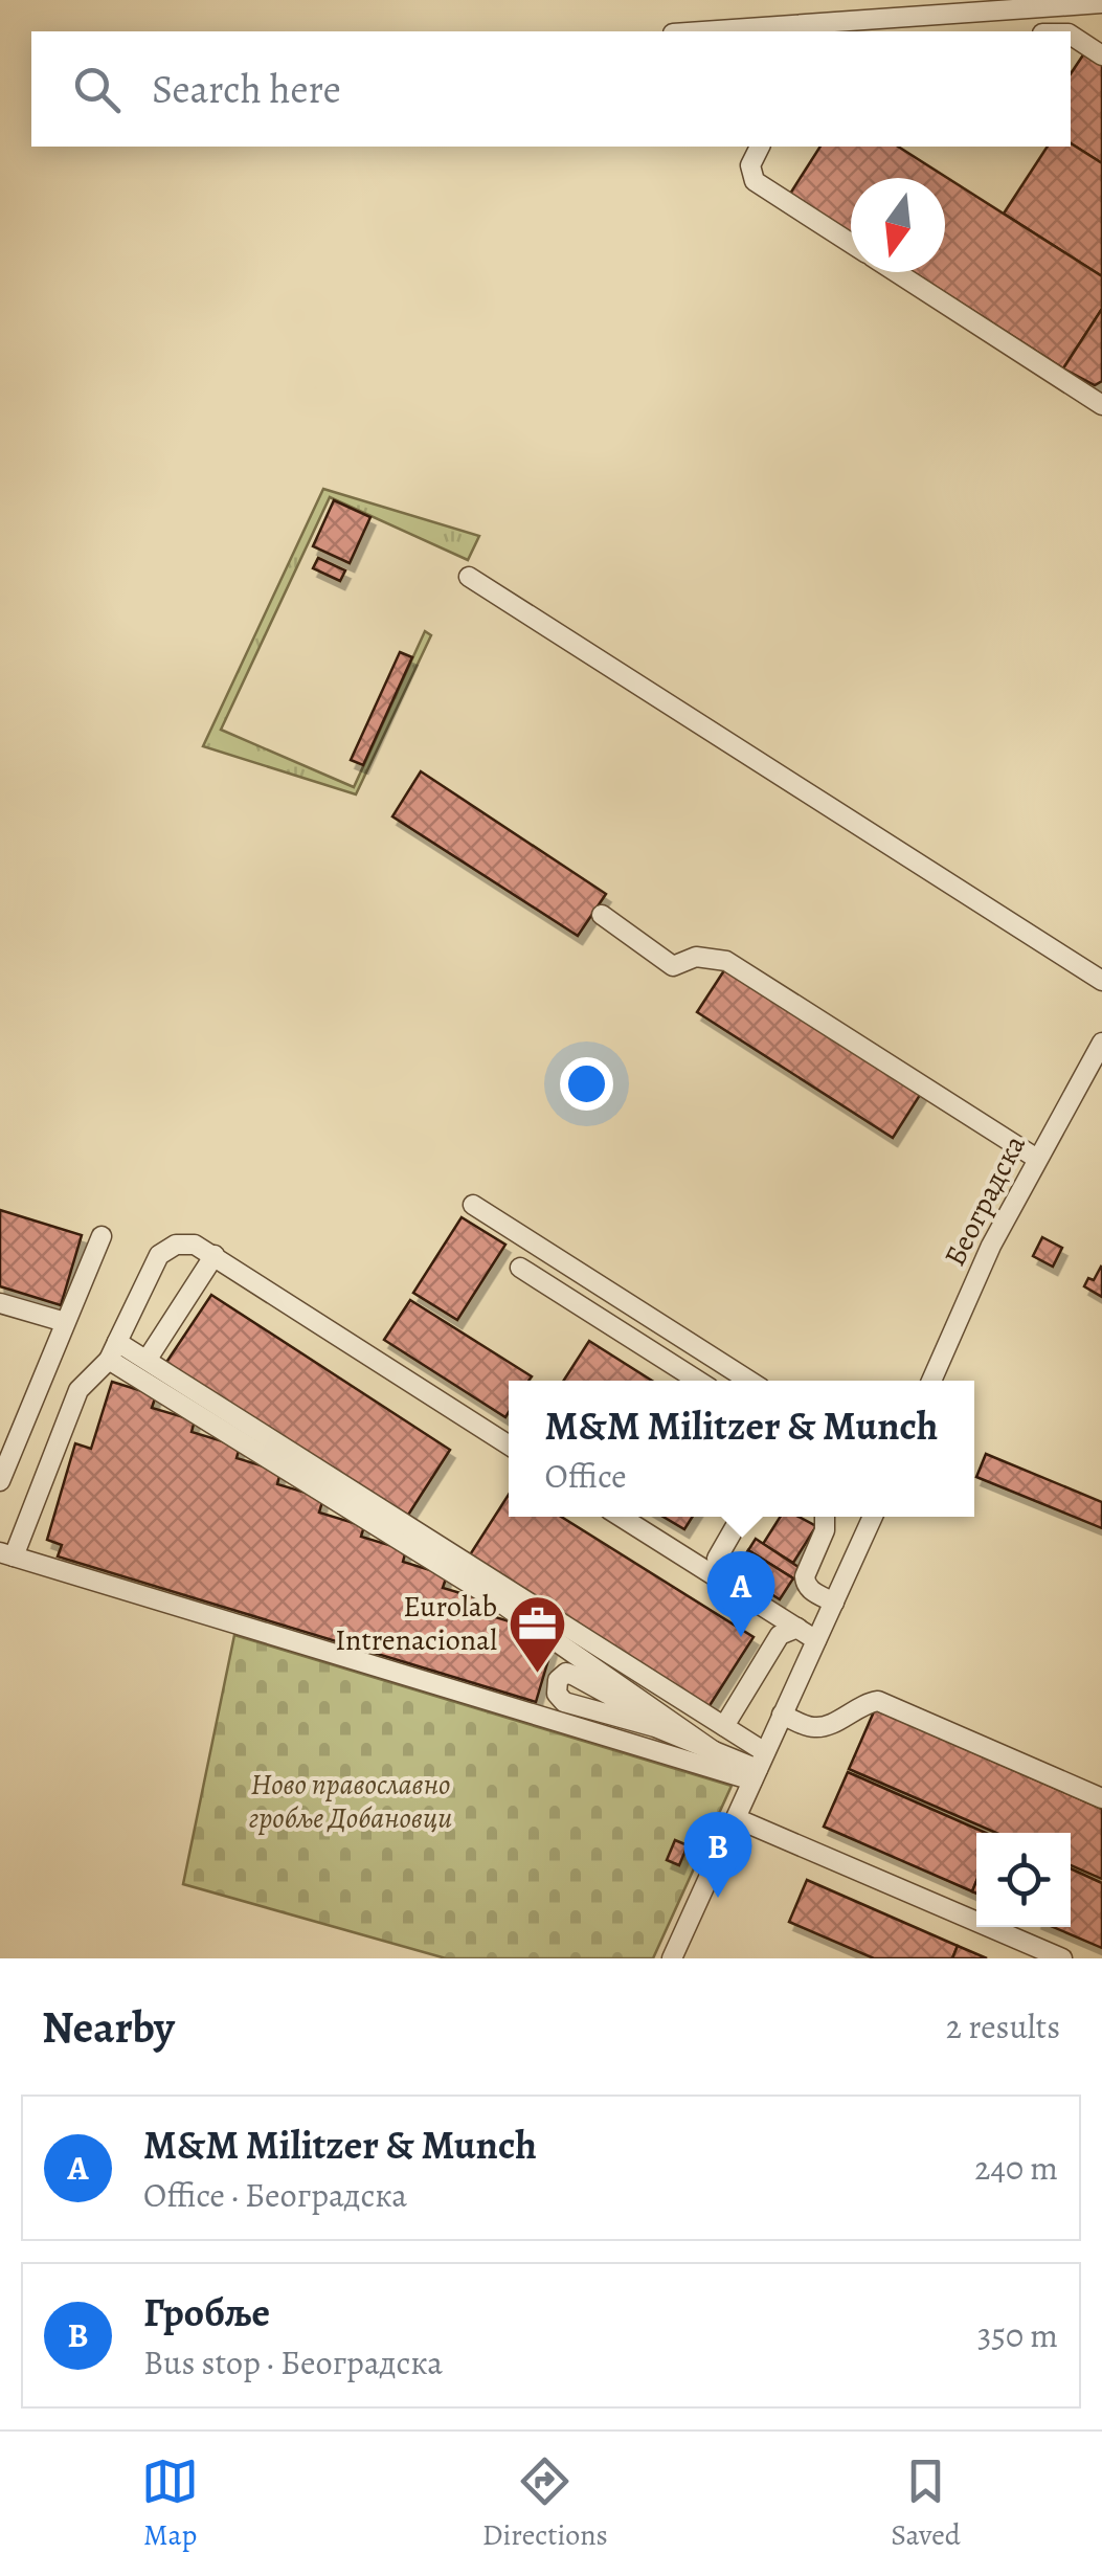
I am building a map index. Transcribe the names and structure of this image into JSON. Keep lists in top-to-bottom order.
{
  "streets": {
    "street": ["Београдска"]
  },
  "parks": ["Ново православно гробље Добановци"],
  "places": {
    "office": ["Eurolab Intrenacional"]
  },
  "north": "bottom",
  "page": {
    "search": "Search here",
    "popup": ["M&M Militzer & Munch", "Office"],
    "pins": ["A", "B"],
    "heading": ["Nearby", "2 results"],
    "list": [
      {
        "mark": "A",
        "name": "M&M Militzer & Munch",
        "note": "Office · Београдска",
        "value": "240 m"
      },
      {
        "mark": "B",
        "name": "Гробље",
        "note": "Bus stop · Београдска",
        "value": "350 m"
      }
    ],
    "nav": ["Map", "Directions", "Saved"]
  }
}
